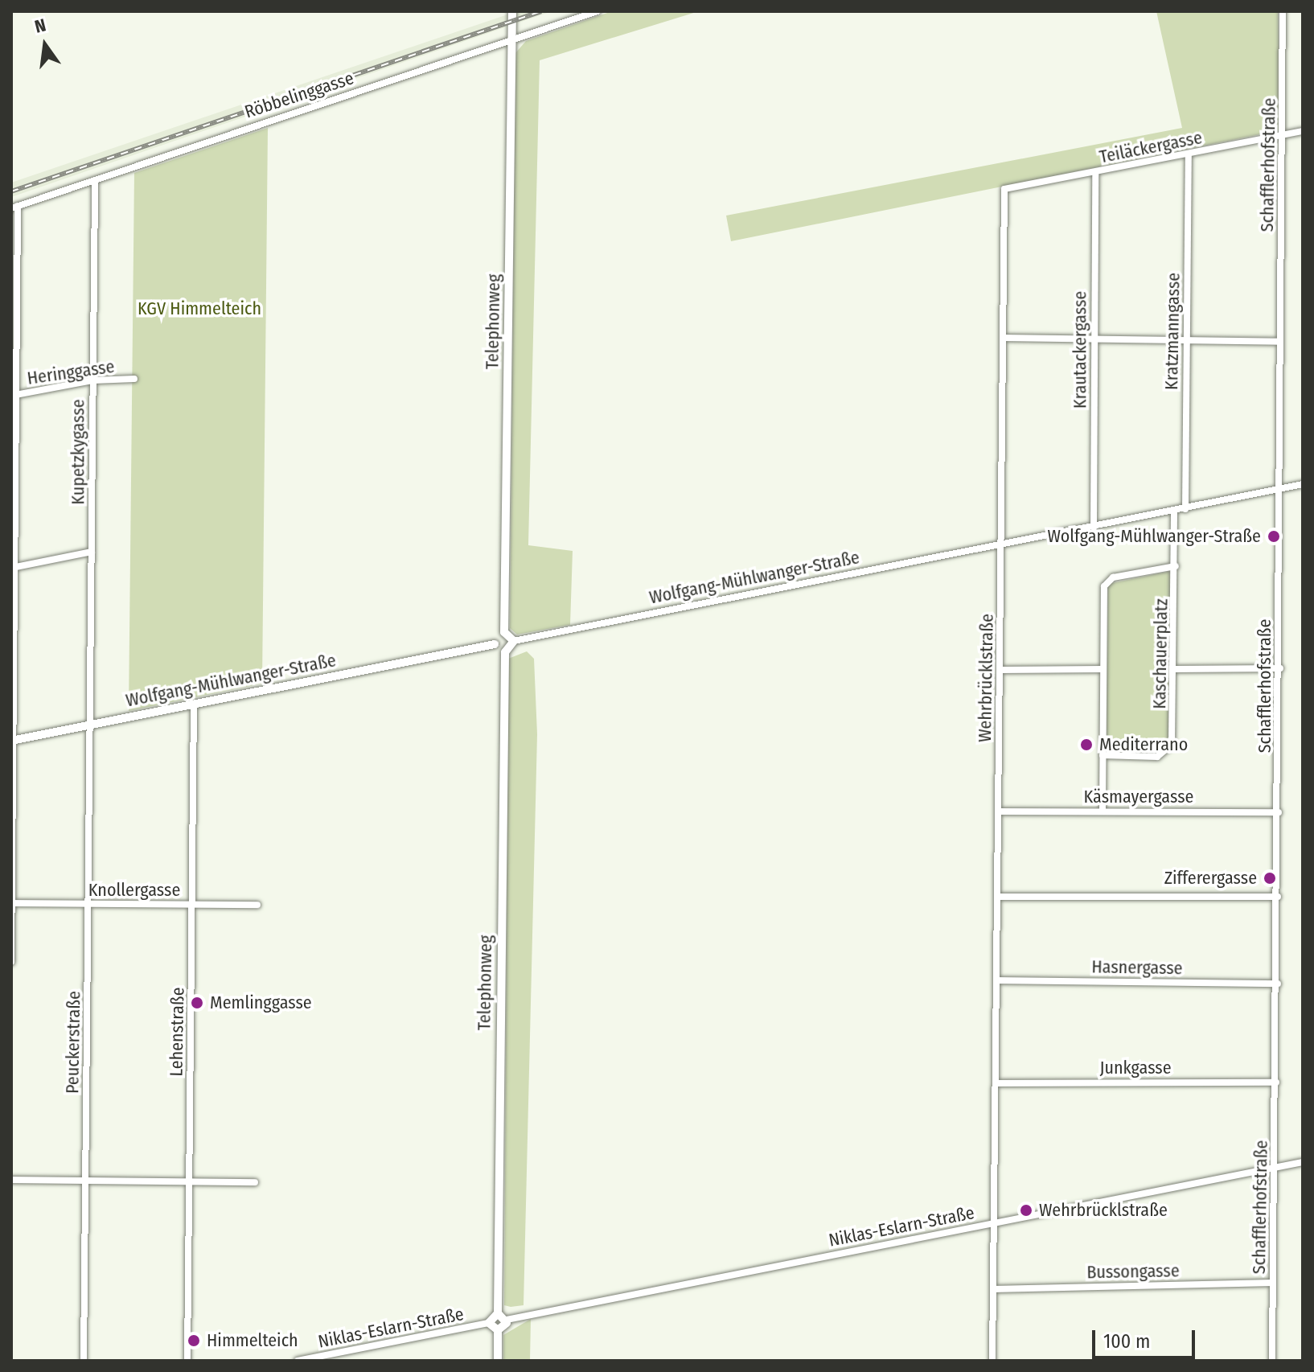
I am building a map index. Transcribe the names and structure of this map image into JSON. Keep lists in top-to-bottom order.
{
  "streets": {
    "street": [
      "Röbbelinggasse",
      "Teiläckergasse",
      "Schafflerhofstraße",
      "Telephonweg",
      "Kratzmanngasse",
      "Krautackergasse",
      "Heringgasse",
      "Kupetzkygasse",
      "Wolfgang-Mühlwanger-Straße",
      "Kaschauerplatz",
      "Wehrbrücklstraße",
      "Käsmayergasse",
      "Knollergasse",
      "Hasnergasse",
      "Lehenstraße",
      "Peuckerstraße",
      "Junkgasse",
      "Niklas-Eslarn-Straße",
      "Bussongasse"
    ]
  },
  "crossings": [
    ["Röbbelinggasse", "Telephonweg"],
    ["Röbbelinggasse", "Kupetzkygasse"],
    ["Teiläckergasse", "Schafflerhofstraße"],
    ["Teiläckergasse", "Kratzmanngasse"],
    ["Teiläckergasse", "Krautackergasse"],
    ["Teiläckergasse", "Wehrbrücklstraße"],
    ["Schafflerhofstraße", "Wolfgang-Mühlwanger-Straße"],
    ["Schafflerhofstraße", "Käsmayergasse"],
    ["Schafflerhofstraße", "Hasnergasse"],
    ["Schafflerhofstraße", "Junkgasse"],
    ["Schafflerhofstraße", "Niklas-Eslarn-Straße"],
    ["Schafflerhofstraße", "Bussongasse"],
    ["Kratzmanngasse", "Wolfgang-Mühlwanger-Straße"],
    ["Krautackergasse", "Wolfgang-Mühlwanger-Straße"],
    ["Heringgasse", "Kupetzkygasse"],
    ["Kupetzkygasse", "Wolfgang-Mühlwanger-Straße"],
    ["Kupetzkygasse", "Peuckerstraße"],
    ["Wolfgang-Mühlwanger-Straße", "Kaschauerplatz"],
    ["Wolfgang-Mühlwanger-Straße", "Wehrbrücklstraße"],
    ["Wolfgang-Mühlwanger-Straße", "Lehenstraße"],
    ["Wolfgang-Mühlwanger-Straße", "Peuckerstraße"],
    ["Wehrbrücklstraße", "Käsmayergasse"],
    ["Wehrbrücklstraße", "Hasnergasse"],
    ["Wehrbrücklstraße", "Junkgasse"],
    ["Wehrbrücklstraße", "Niklas-Eslarn-Straße"],
    ["Wehrbrücklstraße", "Bussongasse"],
    ["Knollergasse", "Lehenstraße"],
    ["Knollergasse", "Peuckerstraße"]
  ],
  "parks": ["KGV Himmelteich"],
  "places": [
    "Wolfgang-Mühlwanger-Straße",
    "Mediterrano",
    "Zifferergasse",
    "Memlinggasse",
    "Wehrbrücklstraße",
    "Himmelteich"
  ],
  "scale_bar": "100 m",
  "north": "top"
}
